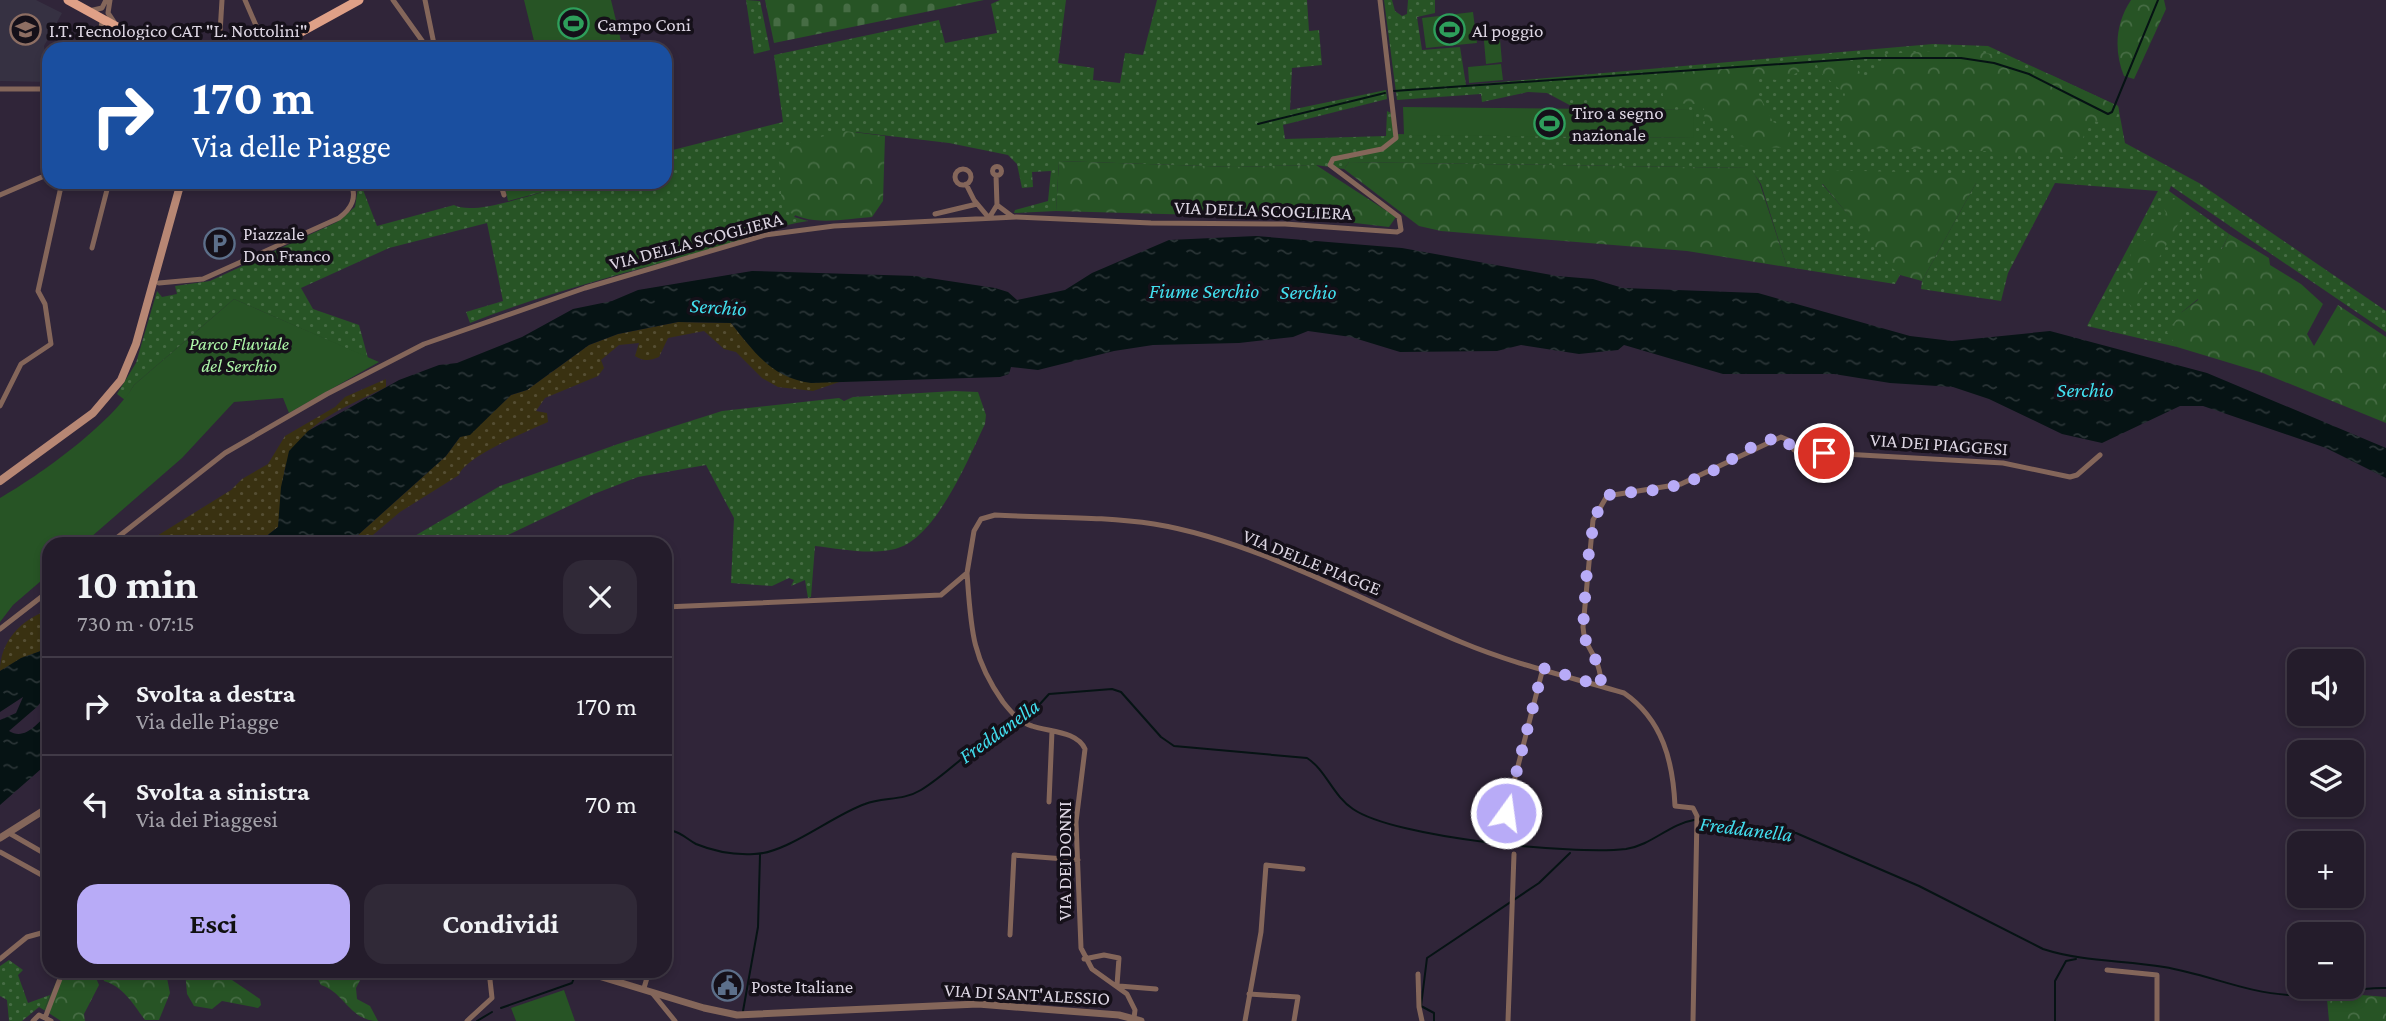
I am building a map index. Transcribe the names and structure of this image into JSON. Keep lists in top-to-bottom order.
{
  "streets": {
    "street": [
      "VIA DELLA SCOGLIERA",
      "VIA DEI PIAGGESI",
      "VIA DELLE PIAGGE",
      "VIA DEI DONNI",
      "VIA DI SANT'ALESSIO"
    ]
  },
  "crossings": [
    ["VIA DEI PIAGGESI", "VIA DELLE PIAGGE"],
    ["VIA DELLE PIAGGE", "VIA DEI DONNI"]
  ],
  "water": ["Fiume Serchio", "Serchio", "Freddanella"],
  "parks": ["Parco Fluviale del Serchio"],
  "places": {
    "sports": ["Campo Coni", "Al poggio", "Tiro a segno nazionale"],
    "school or university": ["I.T. Tecnologico CAT \"L. Nottolini\""],
    "parking": ["Piazzale Don Franco"],
    "public building": ["Poste Italiane"]
  },
  "page": {
    "turn": ["170 m", "Via delle Piagge"],
    "heading": ["10 min", "730 m · 07:15"],
    "map_buttons": ["+", "−"],
    "list": [
      {
        "name": "Svolta a destra",
        "note": "Via delle Piagge",
        "value": "170 m"
      },
      {
        "name": "Svolta a sinistra",
        "note": "Via dei Piaggesi",
        "value": "70 m"
      }
    ],
    "buttons": ["Esci", "Condividi"]
  }
}
